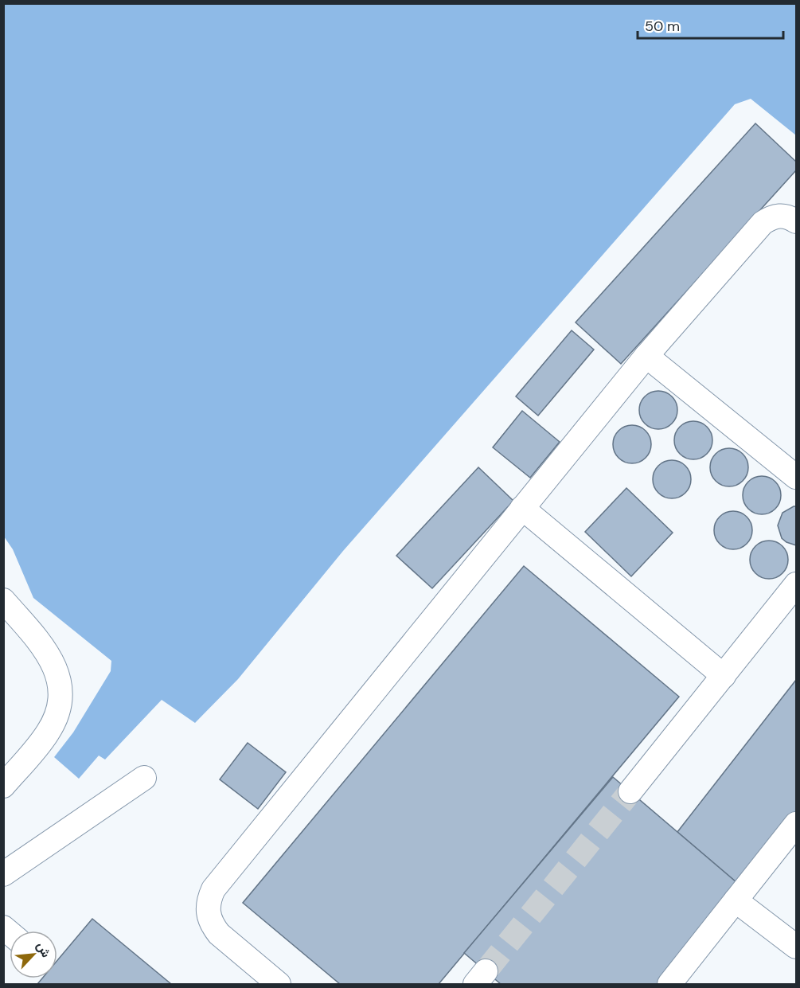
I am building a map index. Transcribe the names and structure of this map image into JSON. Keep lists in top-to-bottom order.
{
  "scale_bar": "50 m",
  "north": "top right"
}
